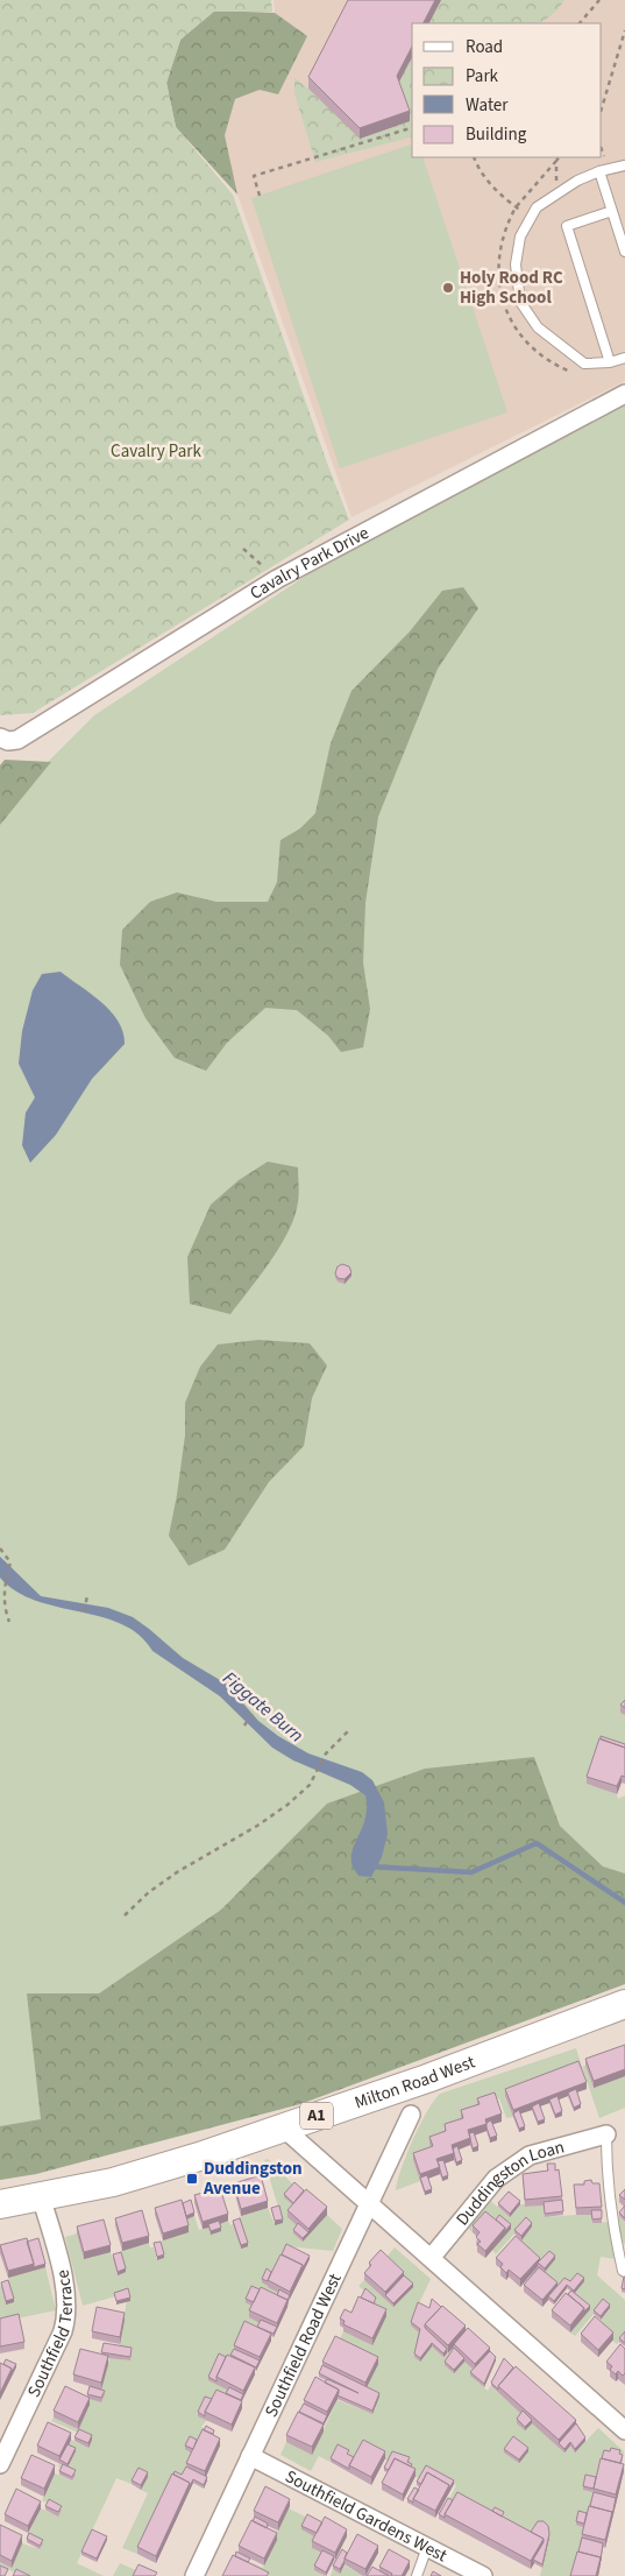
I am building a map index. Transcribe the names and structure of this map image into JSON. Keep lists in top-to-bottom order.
{
  "streets": {
    "main road": ["Milton Road West", "A1"],
    "street": [
      "Cavalry Park Drive",
      "Duddingston Loan",
      "Southfield Terrace",
      "Southfield Road West",
      "Southfield Gardens West"
    ]
  },
  "crossings": [
    ["Milton Road West", "Southfield Terrace"],
    ["Southfield Road West", "Southfield Gardens West"]
  ],
  "water": ["Figgate Burn"],
  "parks": ["Cavalry Park"],
  "places": {
    "other": ["Holy Rood RC High School"],
    "transit": ["Duddingston Avenue"]
  },
  "legend": [
    "Road",
    "Park",
    "Water",
    "Building"
  ]
}
